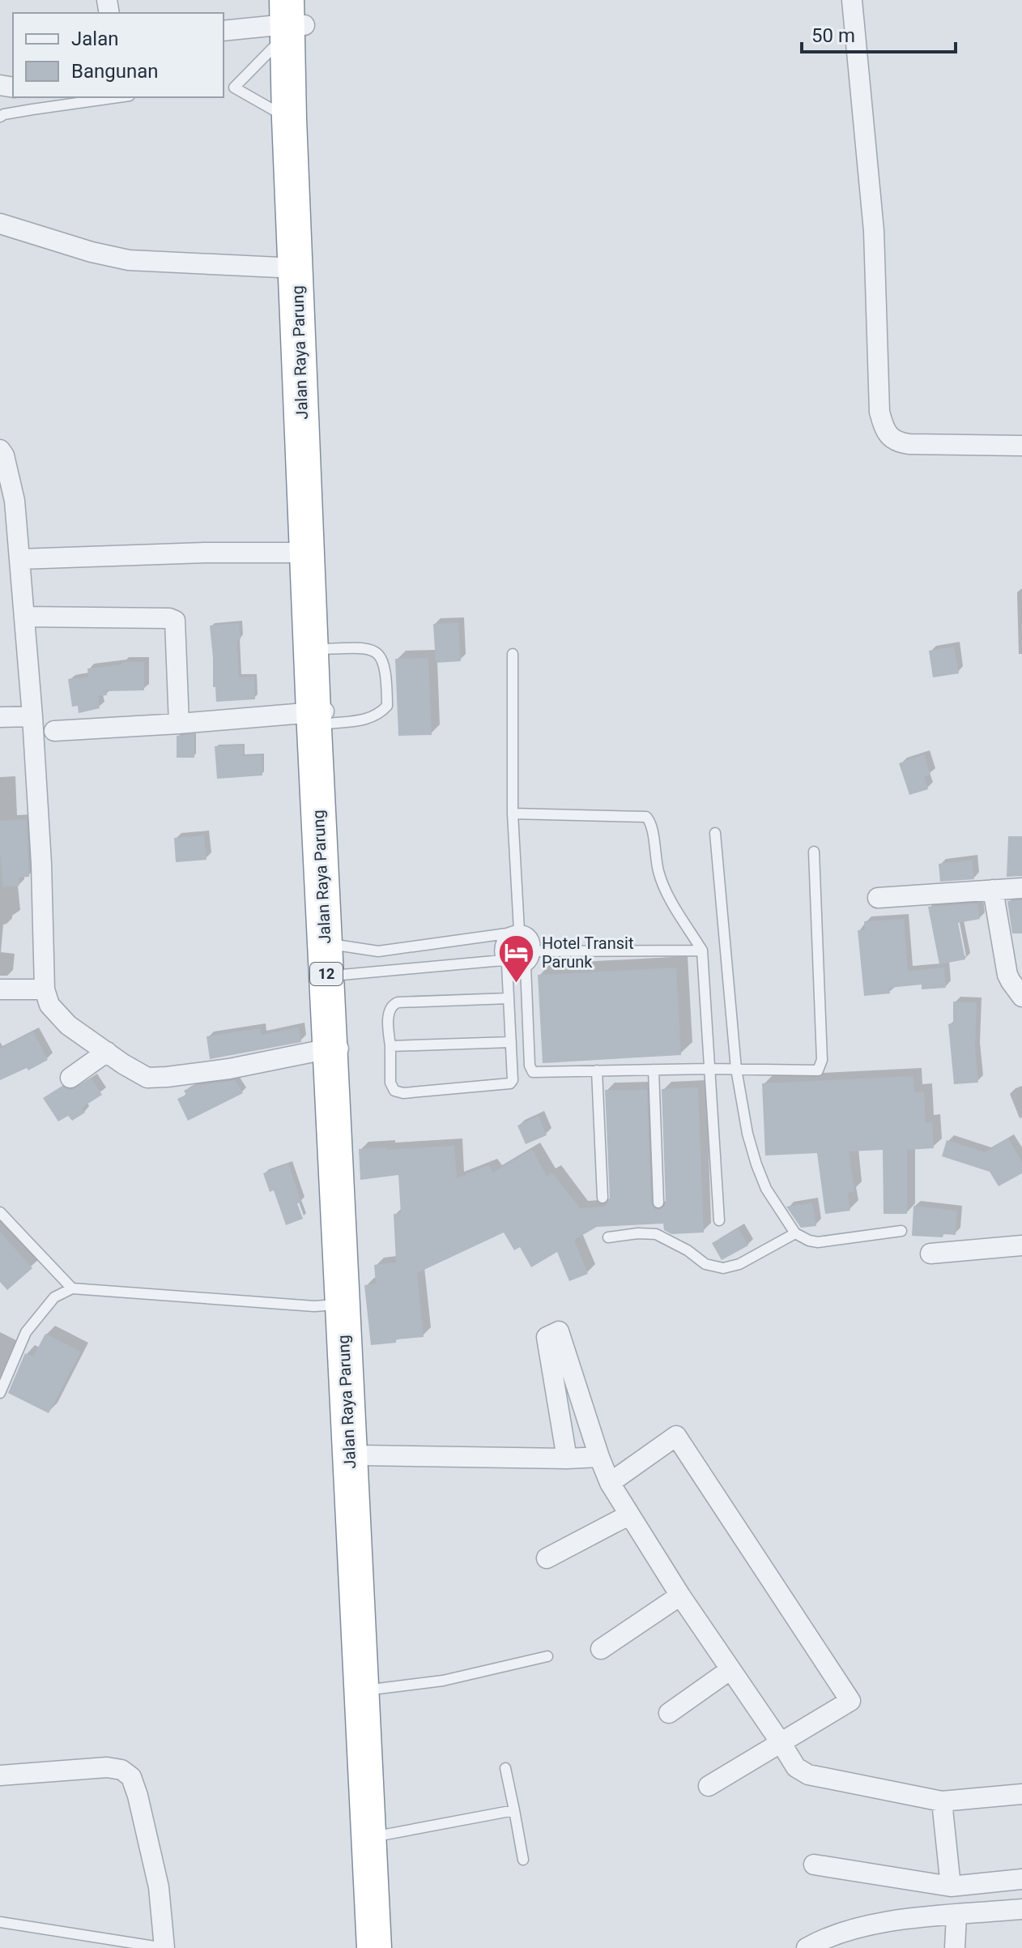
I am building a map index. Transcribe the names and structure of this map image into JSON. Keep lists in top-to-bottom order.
{
  "streets": {
    "highway": ["Jalan Raya Parung", "12"]
  },
  "places": {
    "hotel": ["Hotel Transit Parunk"]
  },
  "legend": ["Jalan", "Bangunan"],
  "scale_bar": "50 m"
}
